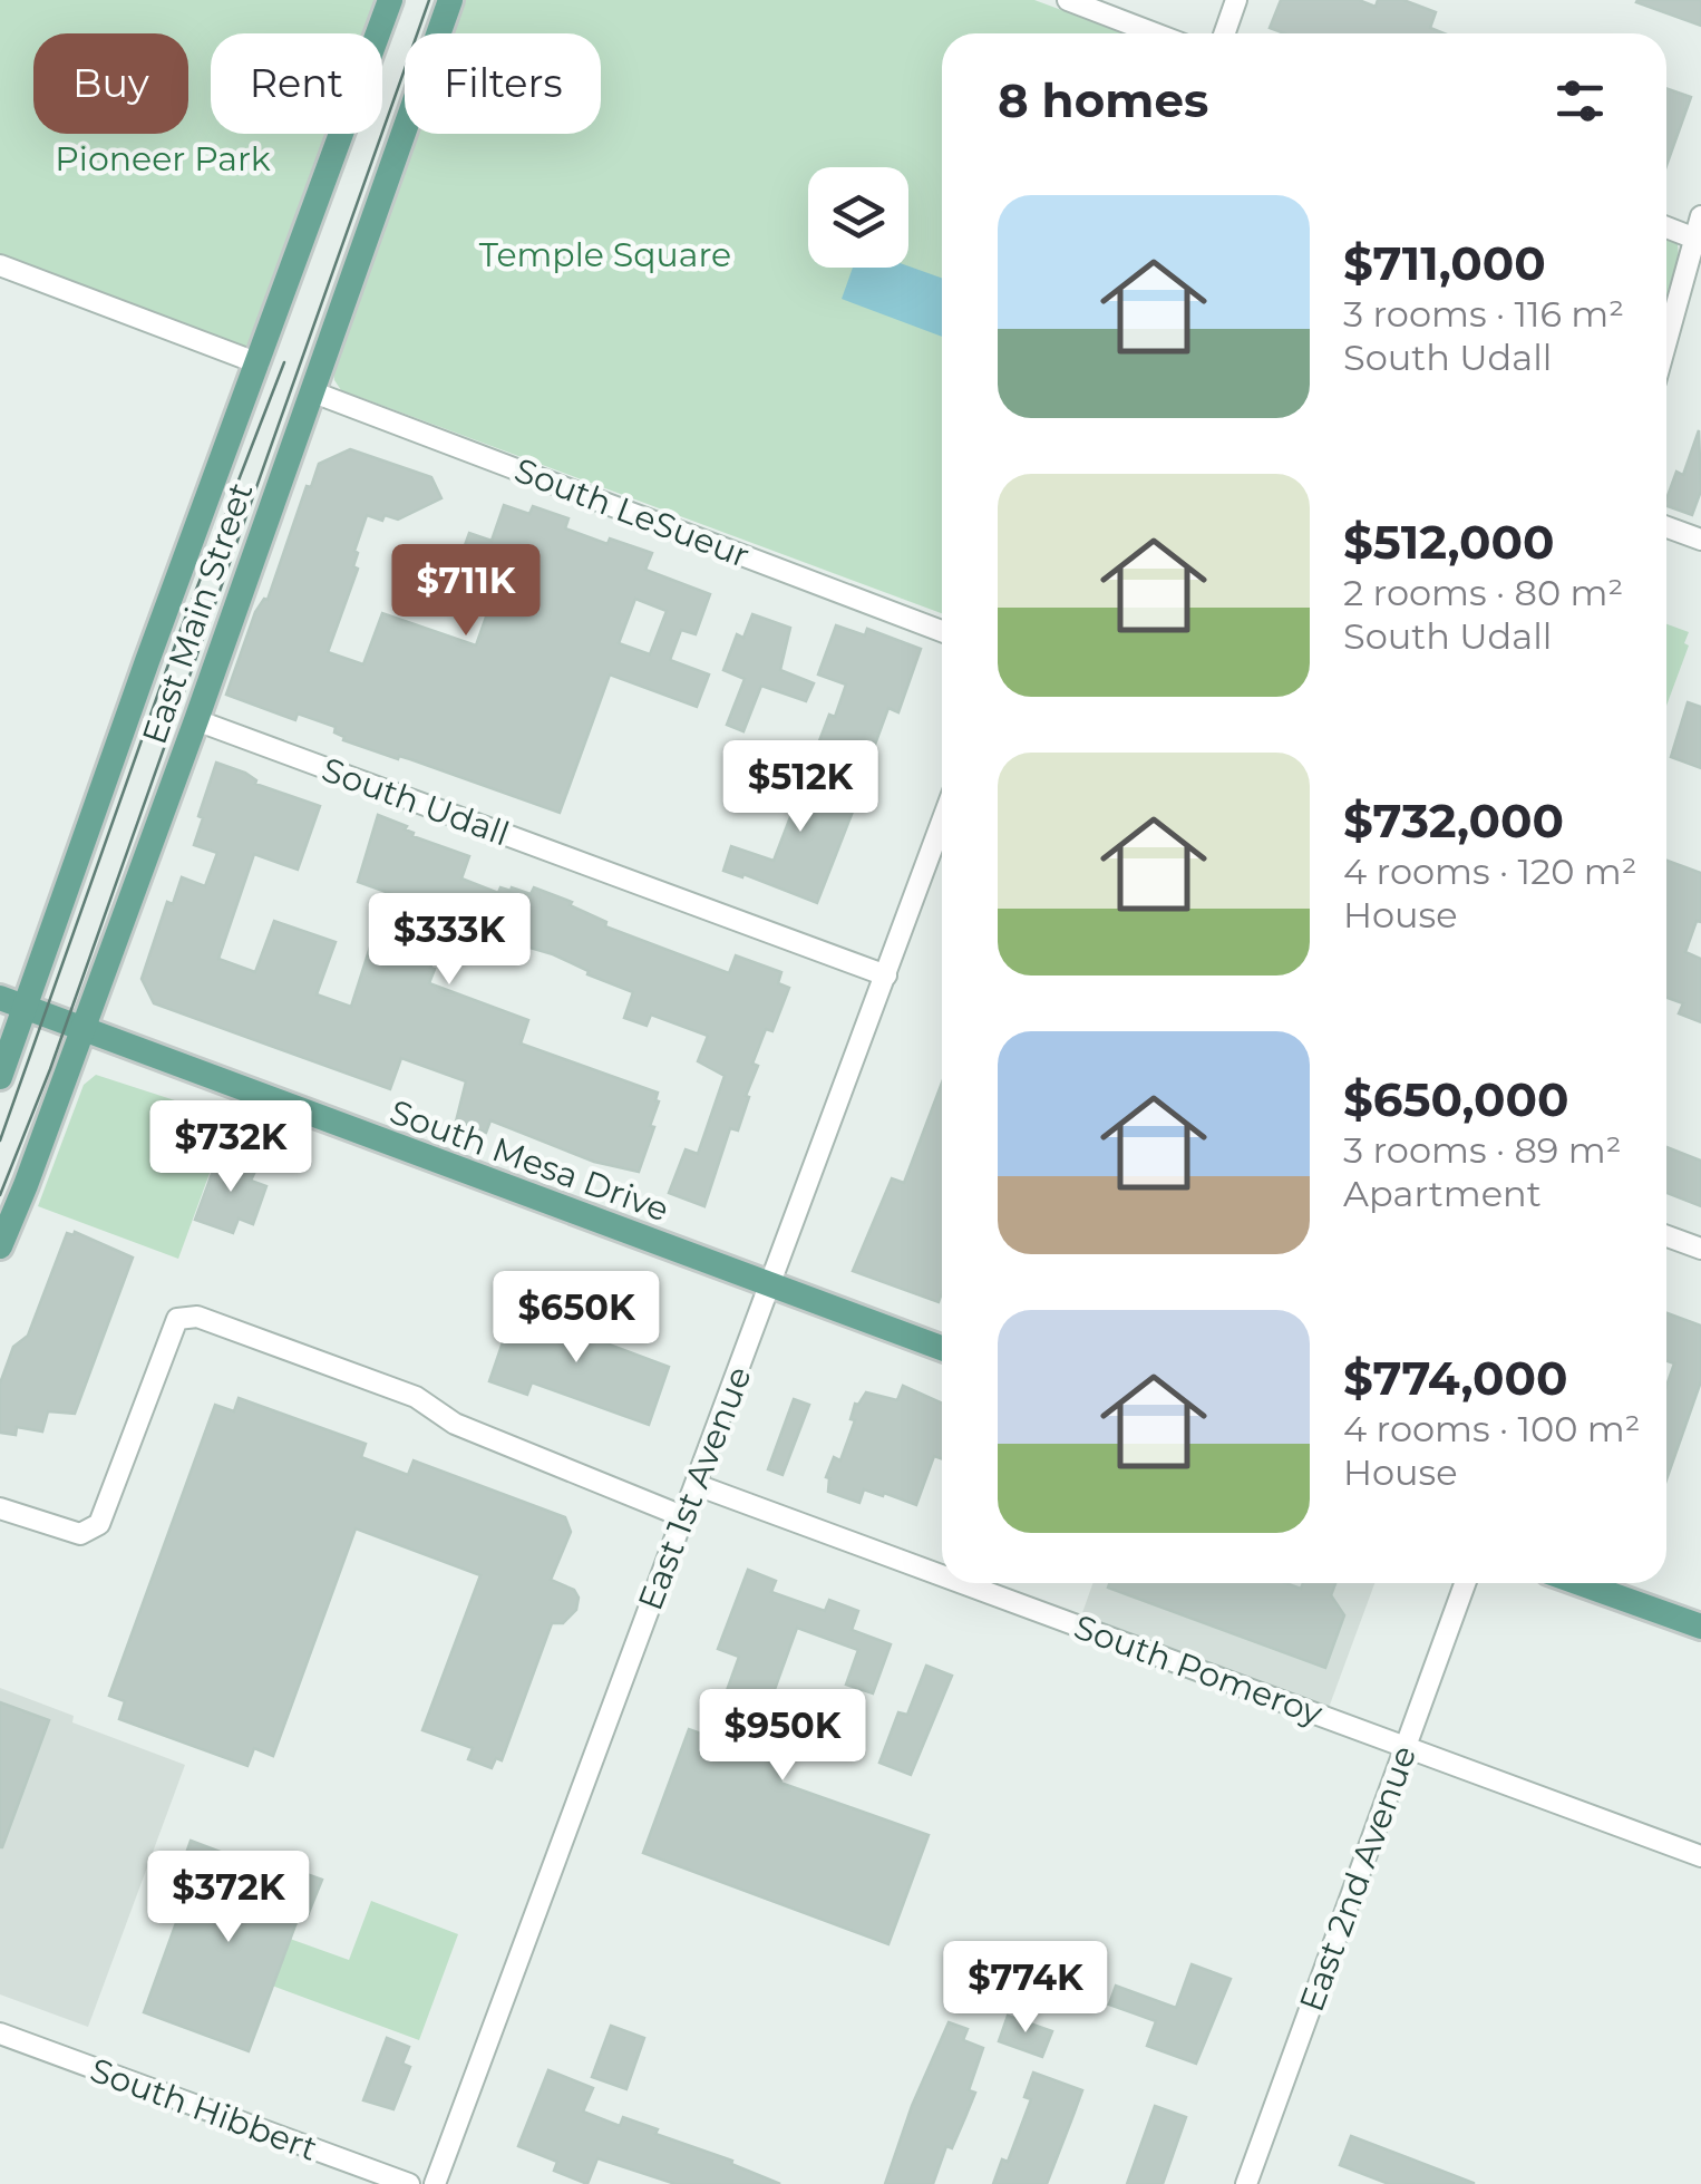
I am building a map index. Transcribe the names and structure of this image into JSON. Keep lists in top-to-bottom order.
{
  "streets": {
    "main road": ["East Main Street", "South Mesa Drive"],
    "street": [
      "South LeSueur",
      "South Udall",
      "East 1st Avenue",
      "South Pomeroy",
      "East 2nd Avenue",
      "South Hibbert"
    ]
  },
  "crossings": [
    ["South LeSueur", "East Main Street"],
    ["East Main Street", "South Udall"],
    ["East Main Street", "South Mesa Drive"],
    ["South Udall", "East 1st Avenue"],
    ["South Mesa Drive", "East 1st Avenue"],
    ["East 1st Avenue", "South Pomeroy"],
    ["South Pomeroy", "East 2nd Avenue"]
  ],
  "parks": ["Pioneer Park", "Temple Square"],
  "page": {
    "chip": ["Buy", "Rent", "Filters"],
    "heading": "8 homes",
    "list": [
      {
        "name": "$711,000",
        "note": "3 rooms · 116 m² · South Udall"
      },
      {
        "name": "$512,000",
        "note": "2 rooms · 80 m² · South Udall"
      },
      {
        "name": "$732,000",
        "note": "4 rooms · 120 m² · House"
      },
      {
        "name": "$650,000",
        "note": "3 rooms · 89 m² · Apartment"
      },
      {
        "name": "$774,000",
        "note": "4 rooms · 100 m² · House"
      }
    ],
    "price": [
      "$711K",
      "$512K",
      "$333K",
      "$732K",
      "$650K",
      "$950K",
      "$372K",
      "$774K"
    ]
  }
}
